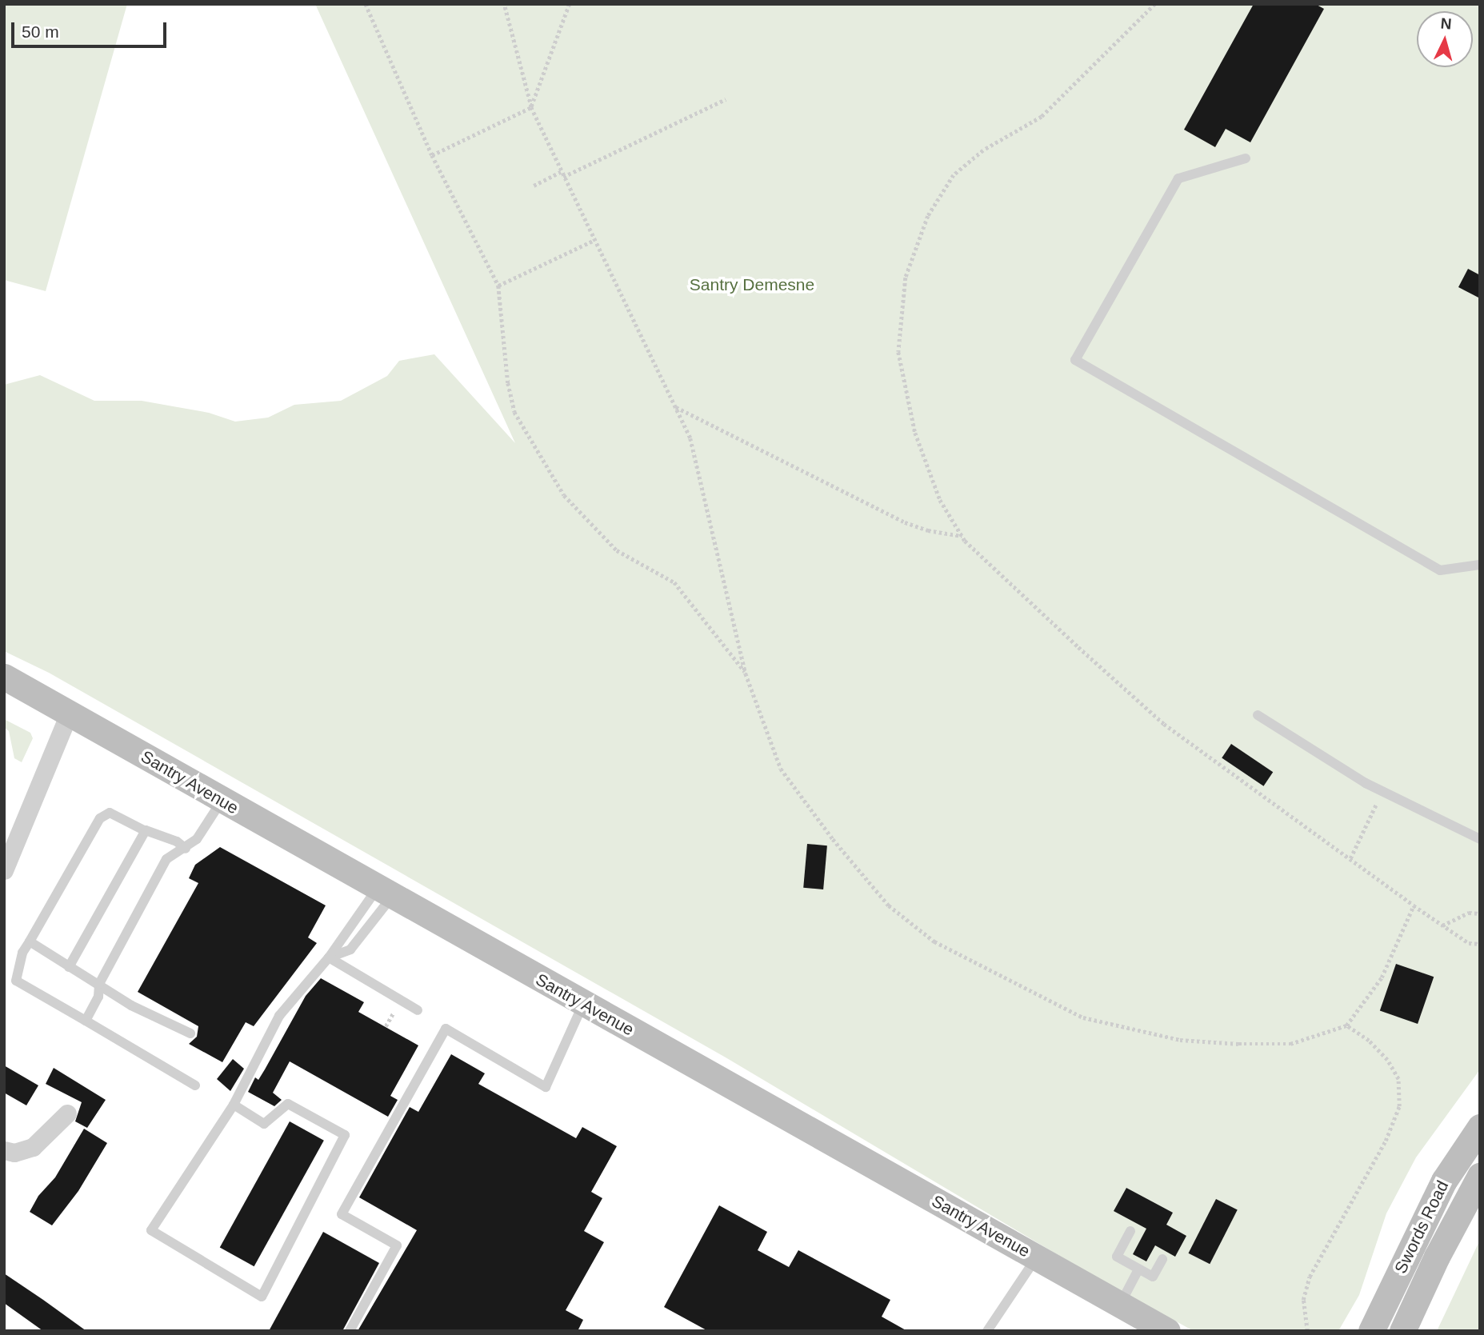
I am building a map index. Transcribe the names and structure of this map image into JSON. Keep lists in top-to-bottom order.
{
  "streets": {
    "main road": ["Santry Avenue", "Swords Road"]
  },
  "parks": ["Santry Demesne"],
  "scale_bar": "50 m",
  "north": "top"
}
